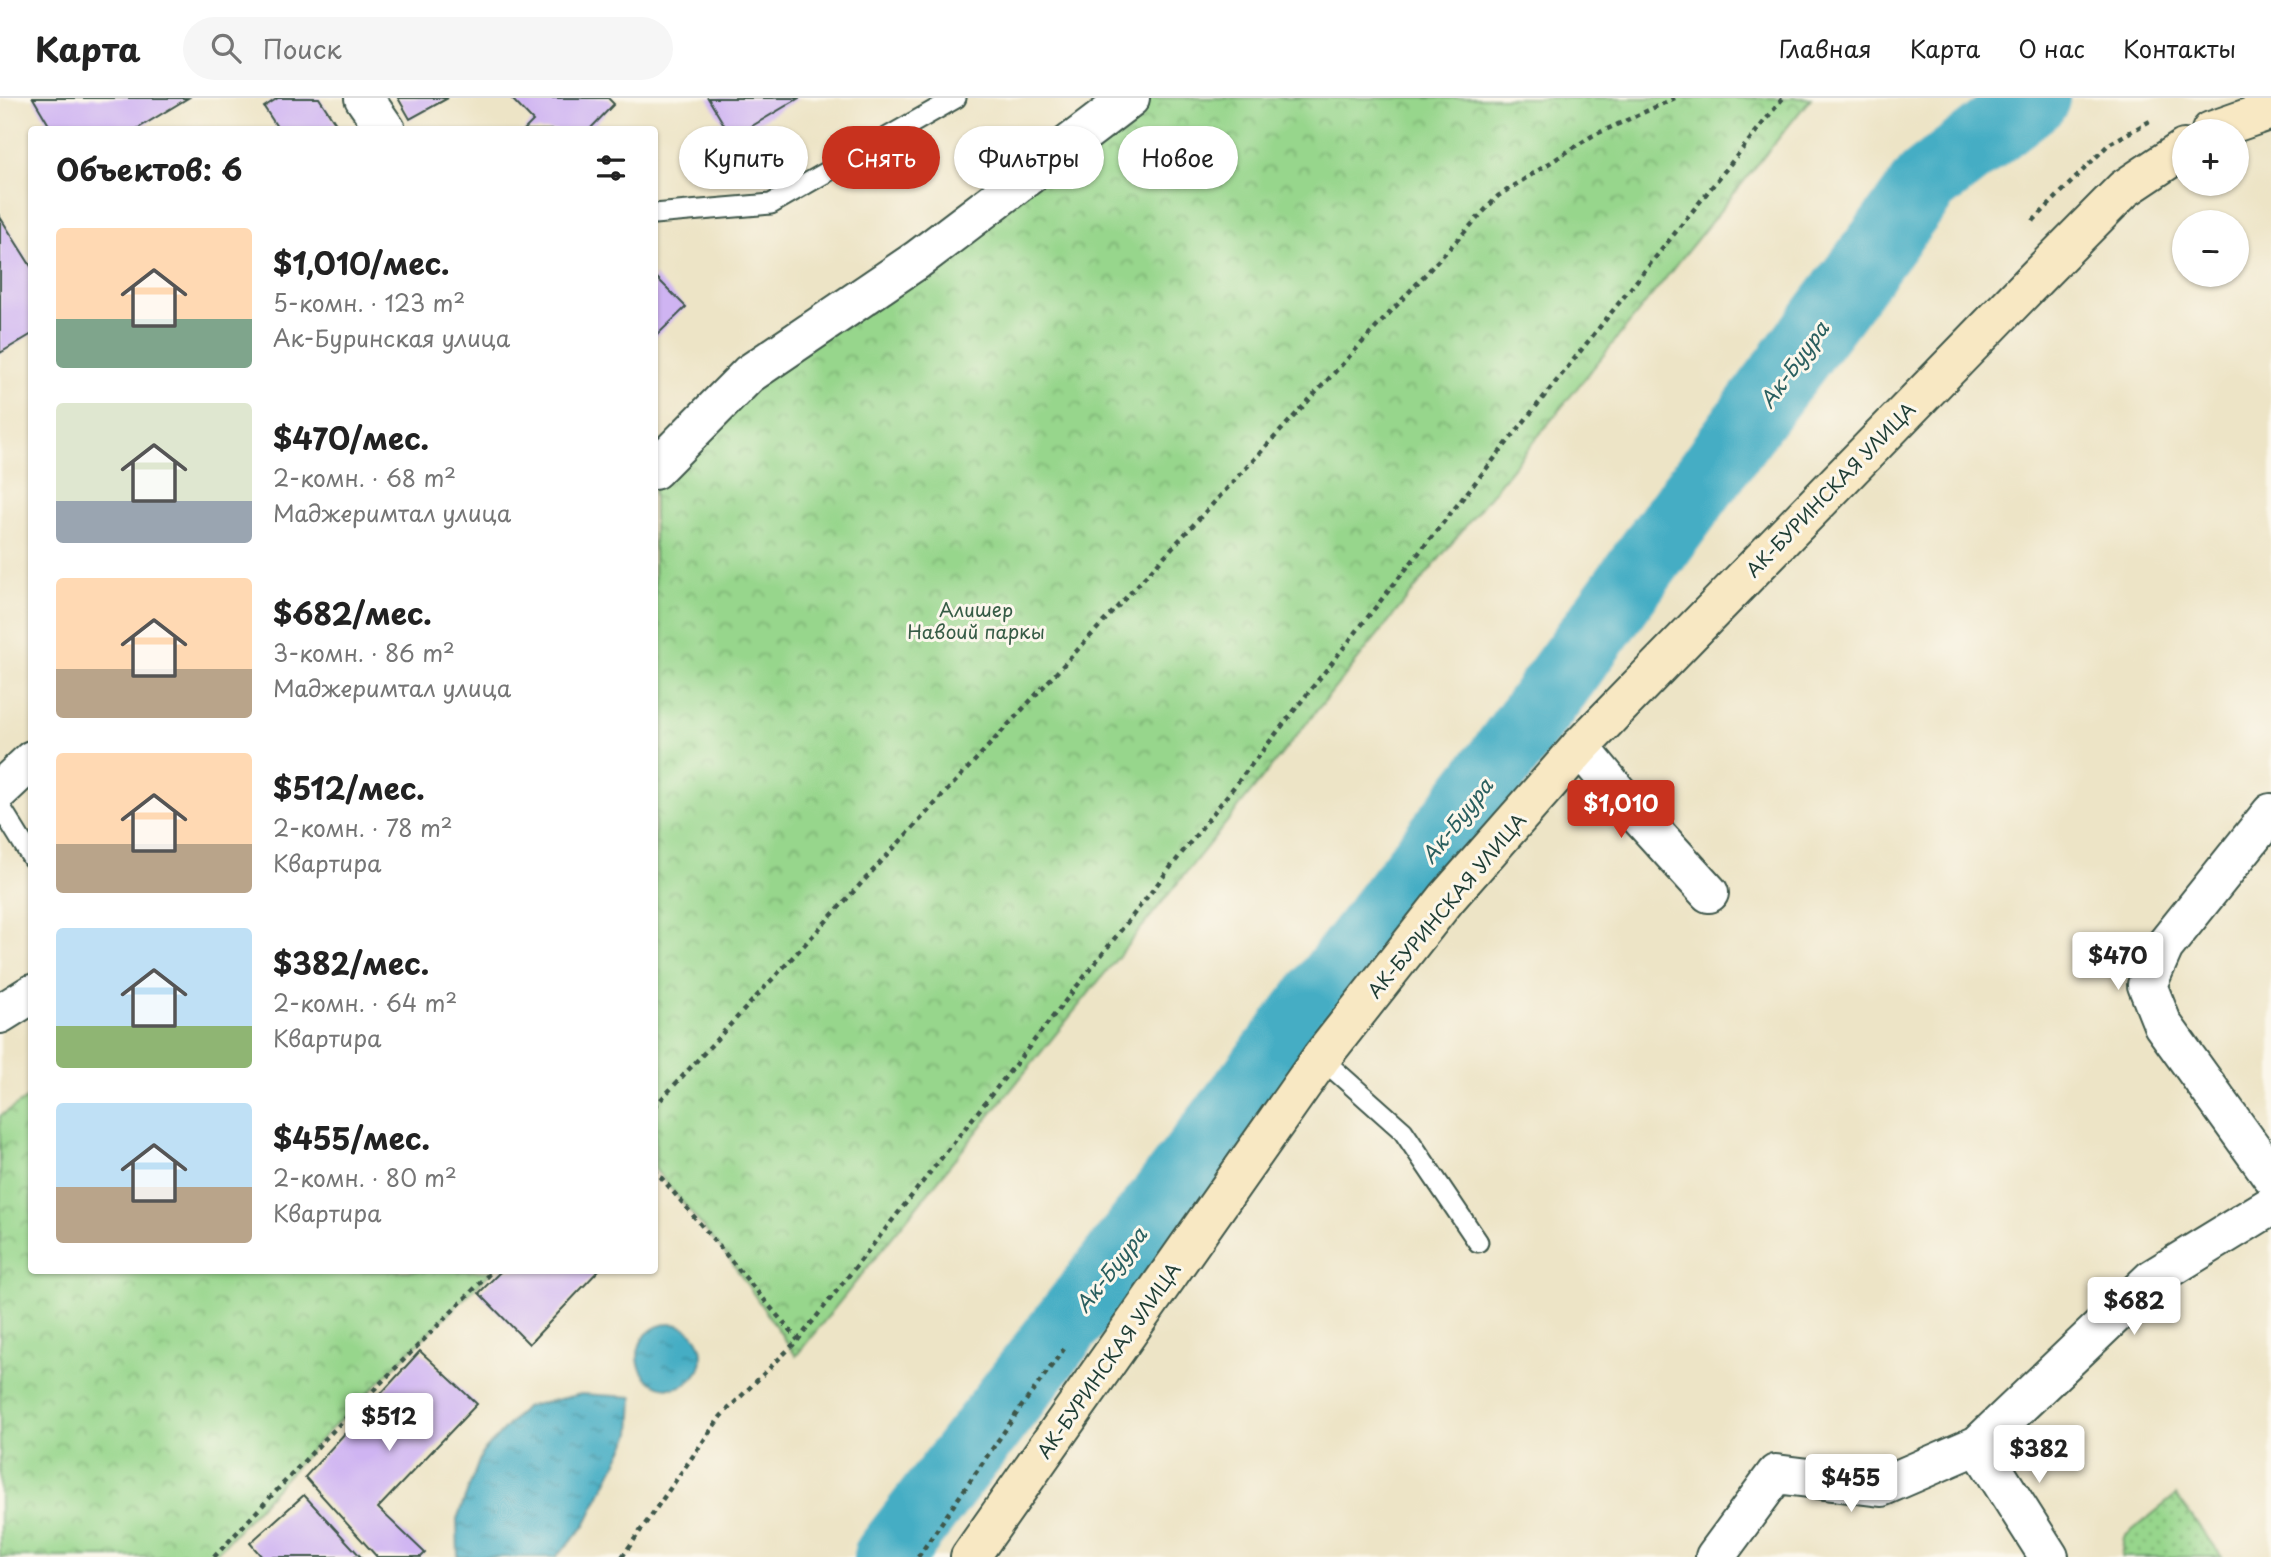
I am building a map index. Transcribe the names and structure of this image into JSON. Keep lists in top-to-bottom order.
{
  "streets": {
    "street": ["АК-БУРИНСКАЯ УЛИЦА"]
  },
  "water": ["Ак-Буура"],
  "parks": ["Алишер Навоий паркы"],
  "page": {
    "header": "Карта",
    "search": "Поиск",
    "nav": [
      "Главная",
      "Карта",
      "О нас",
      "Контакты"
    ],
    "map_buttons": ["+", "−"],
    "chip": [
      "Купить",
      "Снять",
      "Фильтры",
      "Новое"
    ],
    "heading": "Объектов: 6",
    "list": [
      {
        "name": "$1,010/мес.",
        "note": "5-комн. · 123 m² · Ак-Буринская улица"
      },
      {
        "name": "$470/мес.",
        "note": "2-комн. · 68 m² · Маджеримтал улица"
      },
      {
        "name": "$682/мес.",
        "note": "3-комн. · 86 m² · Маджеримтал улица"
      },
      {
        "name": "$512/мес.",
        "note": "2-комн. · 78 m² · Квартира"
      },
      {
        "name": "$382/мес.",
        "note": "2-комн. · 64 m² · Квартира"
      },
      {
        "name": "$455/мес.",
        "note": "2-комн. · 80 m² · Квартира"
      }
    ],
    "price": [
      "$1,010",
      "$470",
      "$682",
      "$512",
      "$382",
      "$455"
    ]
  }
}
